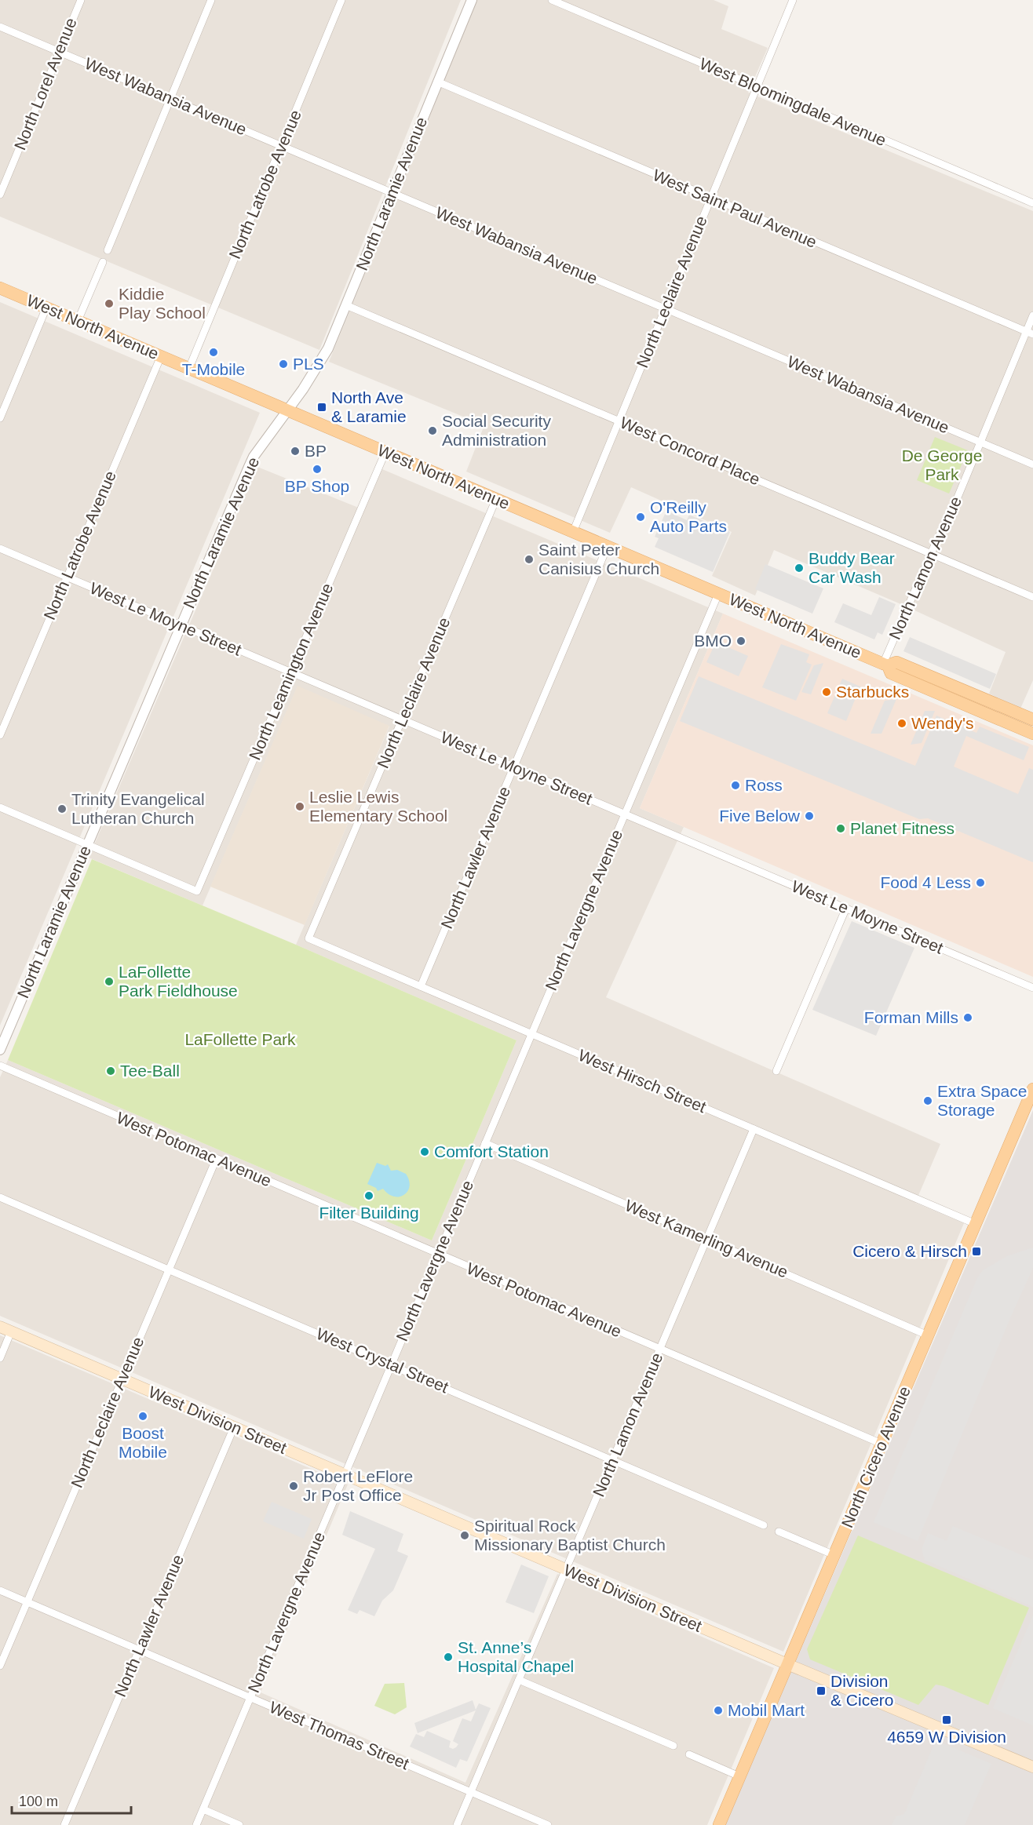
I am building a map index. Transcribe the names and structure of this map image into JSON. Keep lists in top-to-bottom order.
{
  "streets": {
    "main road": ["West North Avenue", "West Division Street", "North Cicero Avenue"],
    "street": [
      "North Lorel Avenue",
      "West Wabansia Avenue",
      "West Bloomingdale Avenue",
      "North Latrobe Avenue",
      "North Laramie Avenue",
      "West Saint Paul Avenue",
      "North Leclaire Avenue",
      "West Concord Place",
      "North Lamon Avenue",
      "West Le Moyne Street",
      "North Leamington Avenue",
      "North Lawler Avenue",
      "North Lavergne Avenue",
      "West Hirsch Street",
      "West Potomac Avenue",
      "West Kamerling Avenue",
      "West Crystal Street",
      "West Thomas Street"
    ]
  },
  "crossings": [
    ["North Lorel Avenue", "West Wabansia Avenue"],
    ["West Wabansia Avenue", "North Latrobe Avenue"],
    ["West Wabansia Avenue", "North Laramie Avenue"],
    ["West Wabansia Avenue", "North Leclaire Avenue"],
    ["West Wabansia Avenue", "North Lamon Avenue"],
    ["West Bloomingdale Avenue", "North Leclaire Avenue"],
    ["North Latrobe Avenue", "West North Avenue"],
    ["North Latrobe Avenue", "West Le Moyne Street"],
    ["North Laramie Avenue", "West Saint Paul Avenue"],
    ["North Laramie Avenue", "West North Avenue"],
    ["North Laramie Avenue", "West Concord Place"],
    ["North Laramie Avenue", "West Le Moyne Street"],
    ["North Laramie Avenue", "North Leamington Avenue"],
    ["West Saint Paul Avenue", "North Leclaire Avenue"],
    ["West Saint Paul Avenue", "North Lamon Avenue"],
    ["North Leclaire Avenue", "West North Avenue"],
    ["North Leclaire Avenue", "West Concord Place"],
    ["North Leclaire Avenue", "West Le Moyne Street"],
    ["North Leclaire Avenue", "West Hirsch Street"],
    ["North Leclaire Avenue", "West Potomac Avenue"],
    ["North Leclaire Avenue", "West Crystal Street"],
    ["North Leclaire Avenue", "West Division Street"],
    ["North Leclaire Avenue", "West Thomas Street"],
    ["West North Avenue", "North Lamon Avenue"],
    ["West North Avenue", "North Leamington Avenue"],
    ["West North Avenue", "North Lawler Avenue"],
    ["West North Avenue", "North Lavergne Avenue"],
    ["West Concord Place", "North Lamon Avenue"],
    ["North Lamon Avenue", "West Hirsch Street"],
    ["North Lamon Avenue", "West Potomac Avenue"],
    ["North Lamon Avenue", "West Kamerling Avenue"],
    ["North Lamon Avenue", "West Crystal Street"],
    ["North Lamon Avenue", "West Division Street"],
    ["North Lamon Avenue", "West Thomas Street"],
    ["West Le Moyne Street", "North Leamington Avenue"],
    ["West Le Moyne Street", "North Lawler Avenue"],
    ["West Le Moyne Street", "North Lavergne Avenue"],
    ["North Lawler Avenue", "West Hirsch Street"],
    ["North Lawler Avenue", "West Division Street"],
    ["North Lawler Avenue", "West Thomas Street"],
    ["North Lavergne Avenue", "West Hirsch Street"],
    ["North Lavergne Avenue", "West Potomac Avenue"],
    ["North Lavergne Avenue", "West Kamerling Avenue"],
    ["North Lavergne Avenue", "West Crystal Street"],
    ["North Lavergne Avenue", "West Division Street"],
    ["North Lavergne Avenue", "West Thomas Street"],
    ["West Hirsch Street", "North Cicero Avenue"],
    ["West Potomac Avenue", "North Cicero Avenue"],
    ["West Kamerling Avenue", "North Cicero Avenue"],
    ["West Division Street", "North Cicero Avenue"]
  ],
  "parks": ["De George Park", "LaFollette Park"],
  "places": {
    "other": [
      "Kiddie Play School",
      "T-Mobile",
      "PLS",
      "Social Security Administration",
      "BP",
      "BP Shop",
      "O'Reilly Auto Parts",
      "Saint Peter Canisius Church",
      "Buddy Bear Car Wash",
      "BMO",
      "Starbucks",
      "Wendy's",
      "Ross",
      "Leslie Lewis Elementary School",
      "Trinity Evangelical Lutheran Church",
      "Five Below",
      "Planet Fitness",
      "Food 4 Less",
      "LaFollette Park Fieldhouse",
      "Forman Mills",
      "Tee-Ball",
      "Extra Space Storage",
      "Comfort Station",
      "Filter Building",
      "Boost Mobile",
      "Robert LeFlore Jr Post Office",
      "Spiritual Rock Missionary Baptist Church",
      "St. Anne’s Hospital Chapel",
      "Mobil Mart"
    ],
    "transit": [
      "North Ave & Laramie",
      "Cicero & Hirsch",
      "Division & Cicero",
      "4659 W Division"
    ]
  },
  "scale_bar": "100 m"
}
